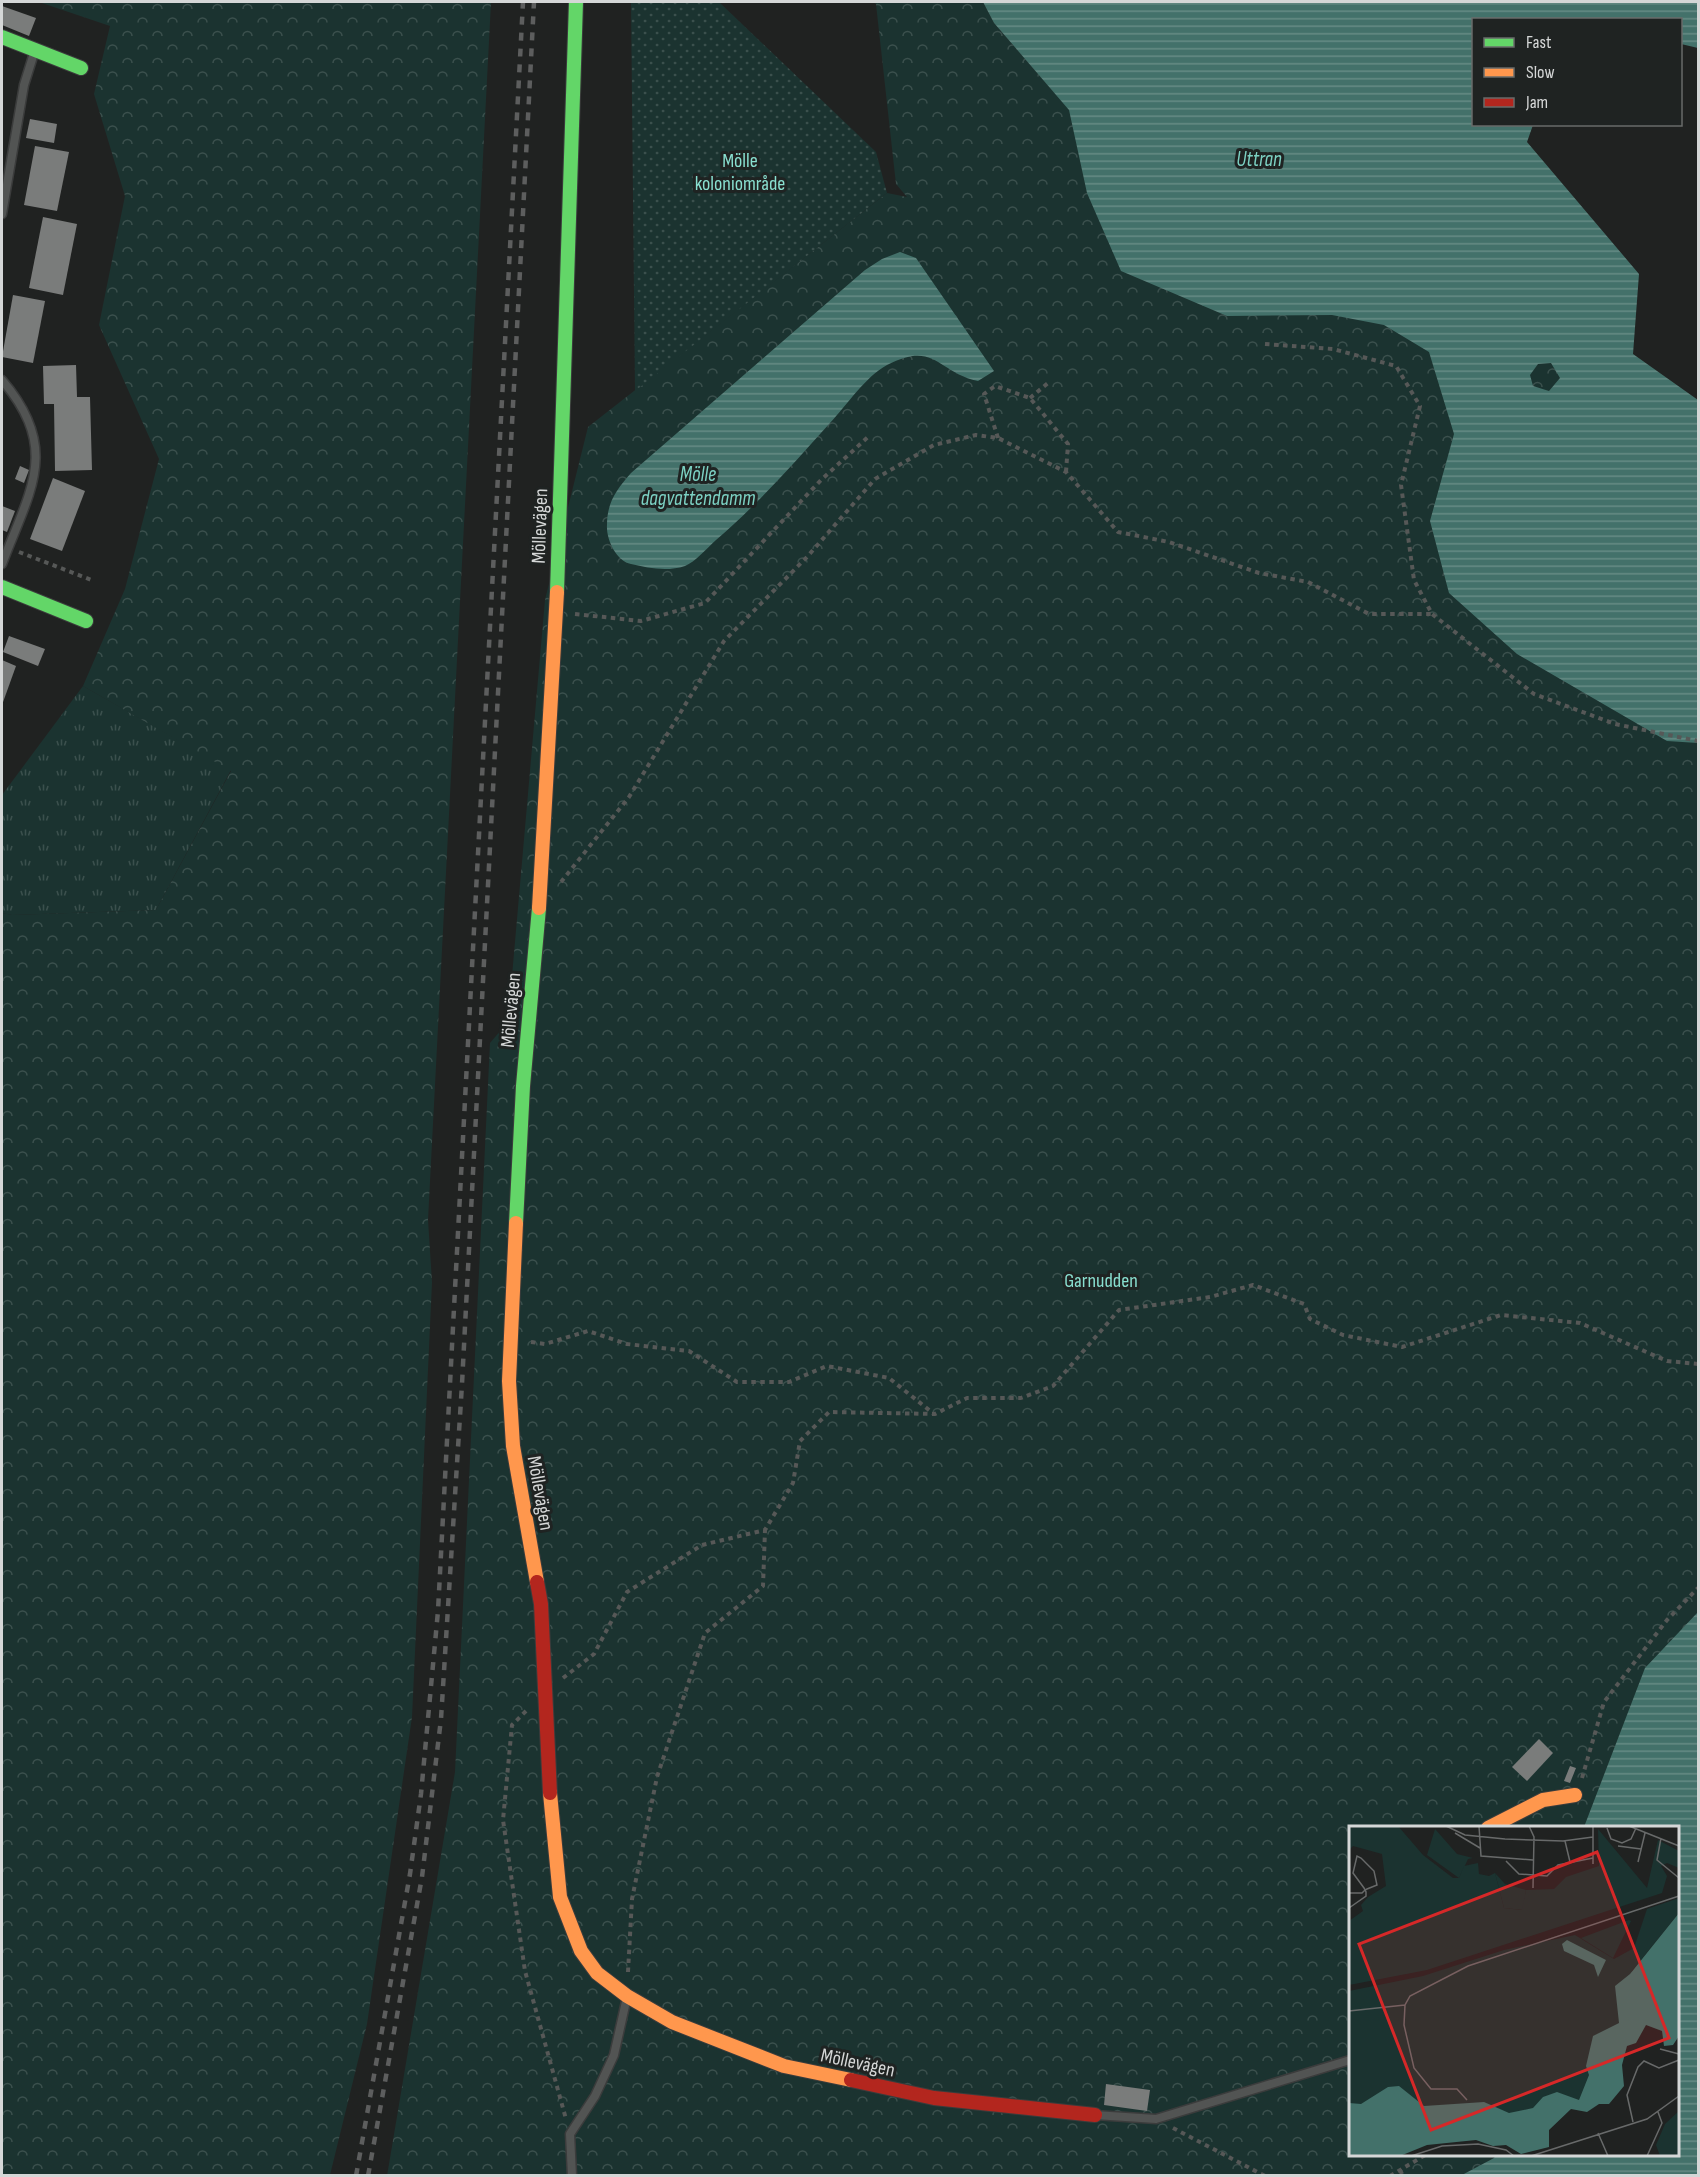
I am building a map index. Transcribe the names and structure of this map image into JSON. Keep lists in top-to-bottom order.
{
  "streets": {
    "street": ["Möllevägen"]
  },
  "water": ["Uttran", "Mölle dagvattendamm"],
  "parks": ["Mölle koloniområde", "Garnudden"],
  "legend": ["Fast", "Slow", "Jam"]
}
